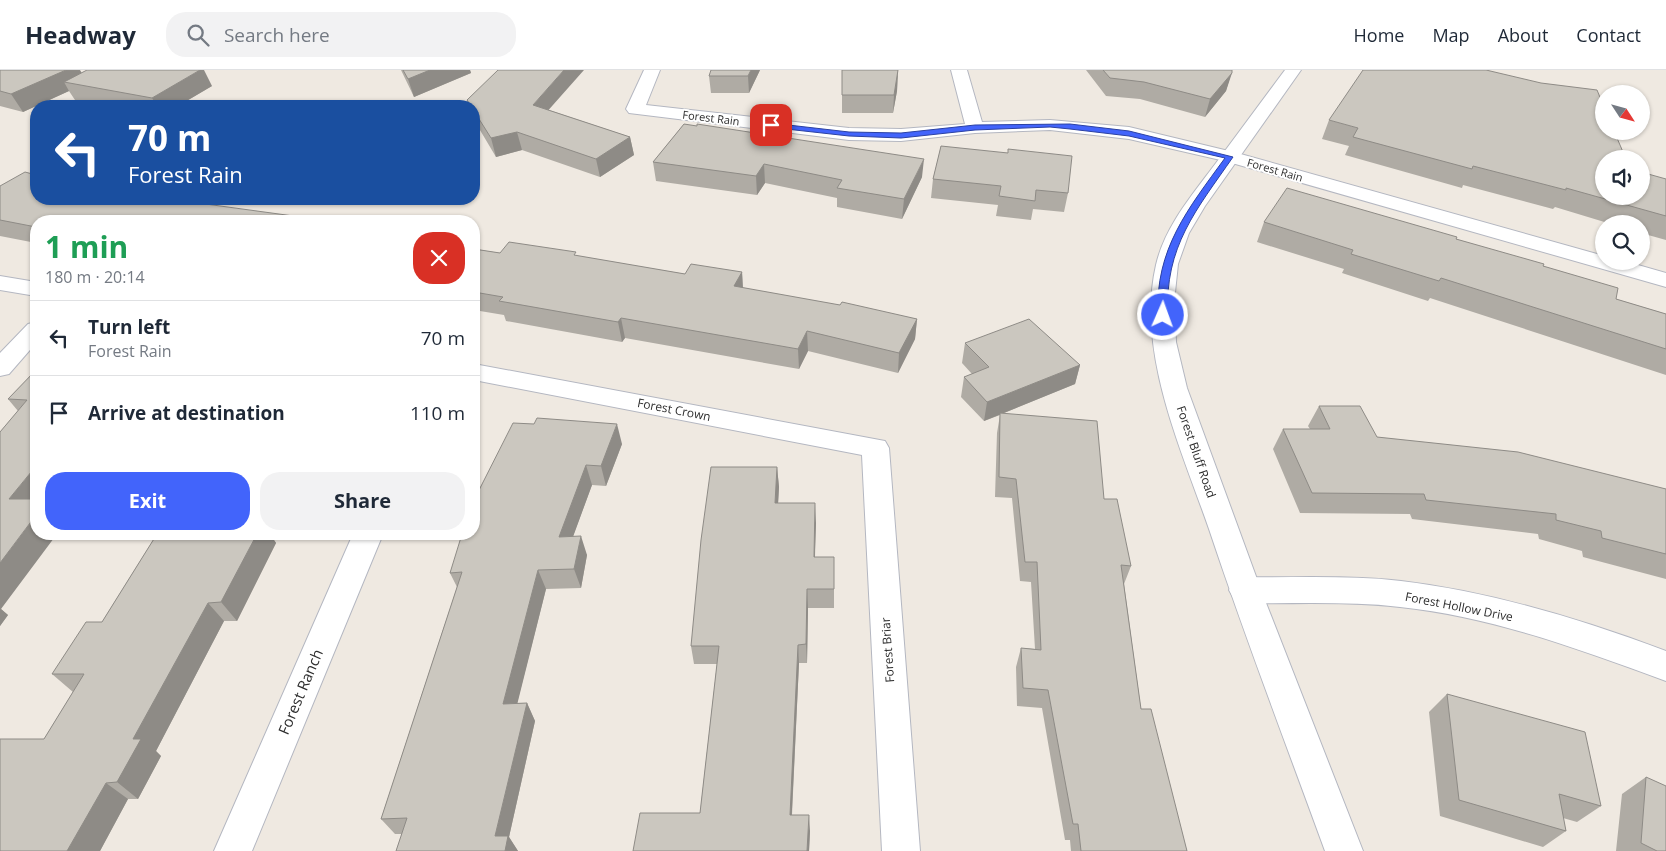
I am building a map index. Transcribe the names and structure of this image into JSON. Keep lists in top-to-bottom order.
{
  "streets": {
    "street": [
      "Forest Rain",
      "Forest Crown",
      "Forest Bluff Road",
      "Forest Hollow Drive",
      "Forest Briar",
      "Forest Ranch"
    ]
  },
  "crossings": [
    ["Forest Rain", "Forest Bluff Road"],
    ["Forest Crown", "Forest Briar"],
    ["Forest Bluff Road", "Forest Hollow Drive"]
  ],
  "north": "bottom right",
  "page": {
    "header": "Headway",
    "search": "Search here",
    "nav": [
      "Home",
      "Map",
      "About",
      "Contact"
    ],
    "turn": ["70 m", "Forest Rain"],
    "heading": ["1 min", "180 m · 20:14"],
    "list": [
      {
        "name": "Turn left",
        "note": "Forest Rain",
        "value": "70 m"
      },
      {
        "name": "Arrive at destination",
        "value": "110 m"
      }
    ],
    "buttons": ["Exit", "Share"]
  }
}
